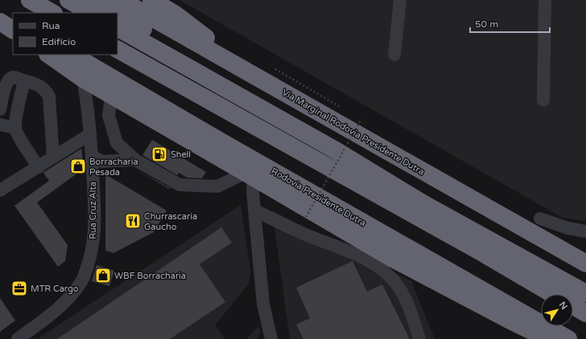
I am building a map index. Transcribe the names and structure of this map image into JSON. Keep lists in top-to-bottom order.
{
  "streets": {
    "highway": ["Via Marginal Rodovia Presidente Dutra", "Rodovia Presidente Dutra"],
    "street": ["Rua Cruz Alta"]
  },
  "places": {
    "fuel station": ["Shell"],
    "shop": ["Borracharia Pesada", "WBF Borracharia"],
    "restaurant": ["Churrascaria Gaucho"],
    "office": ["MTR Cargo"]
  },
  "legend": ["Rua", "Edifício"],
  "scale_bar": "50 m",
  "north": "top right"
}
